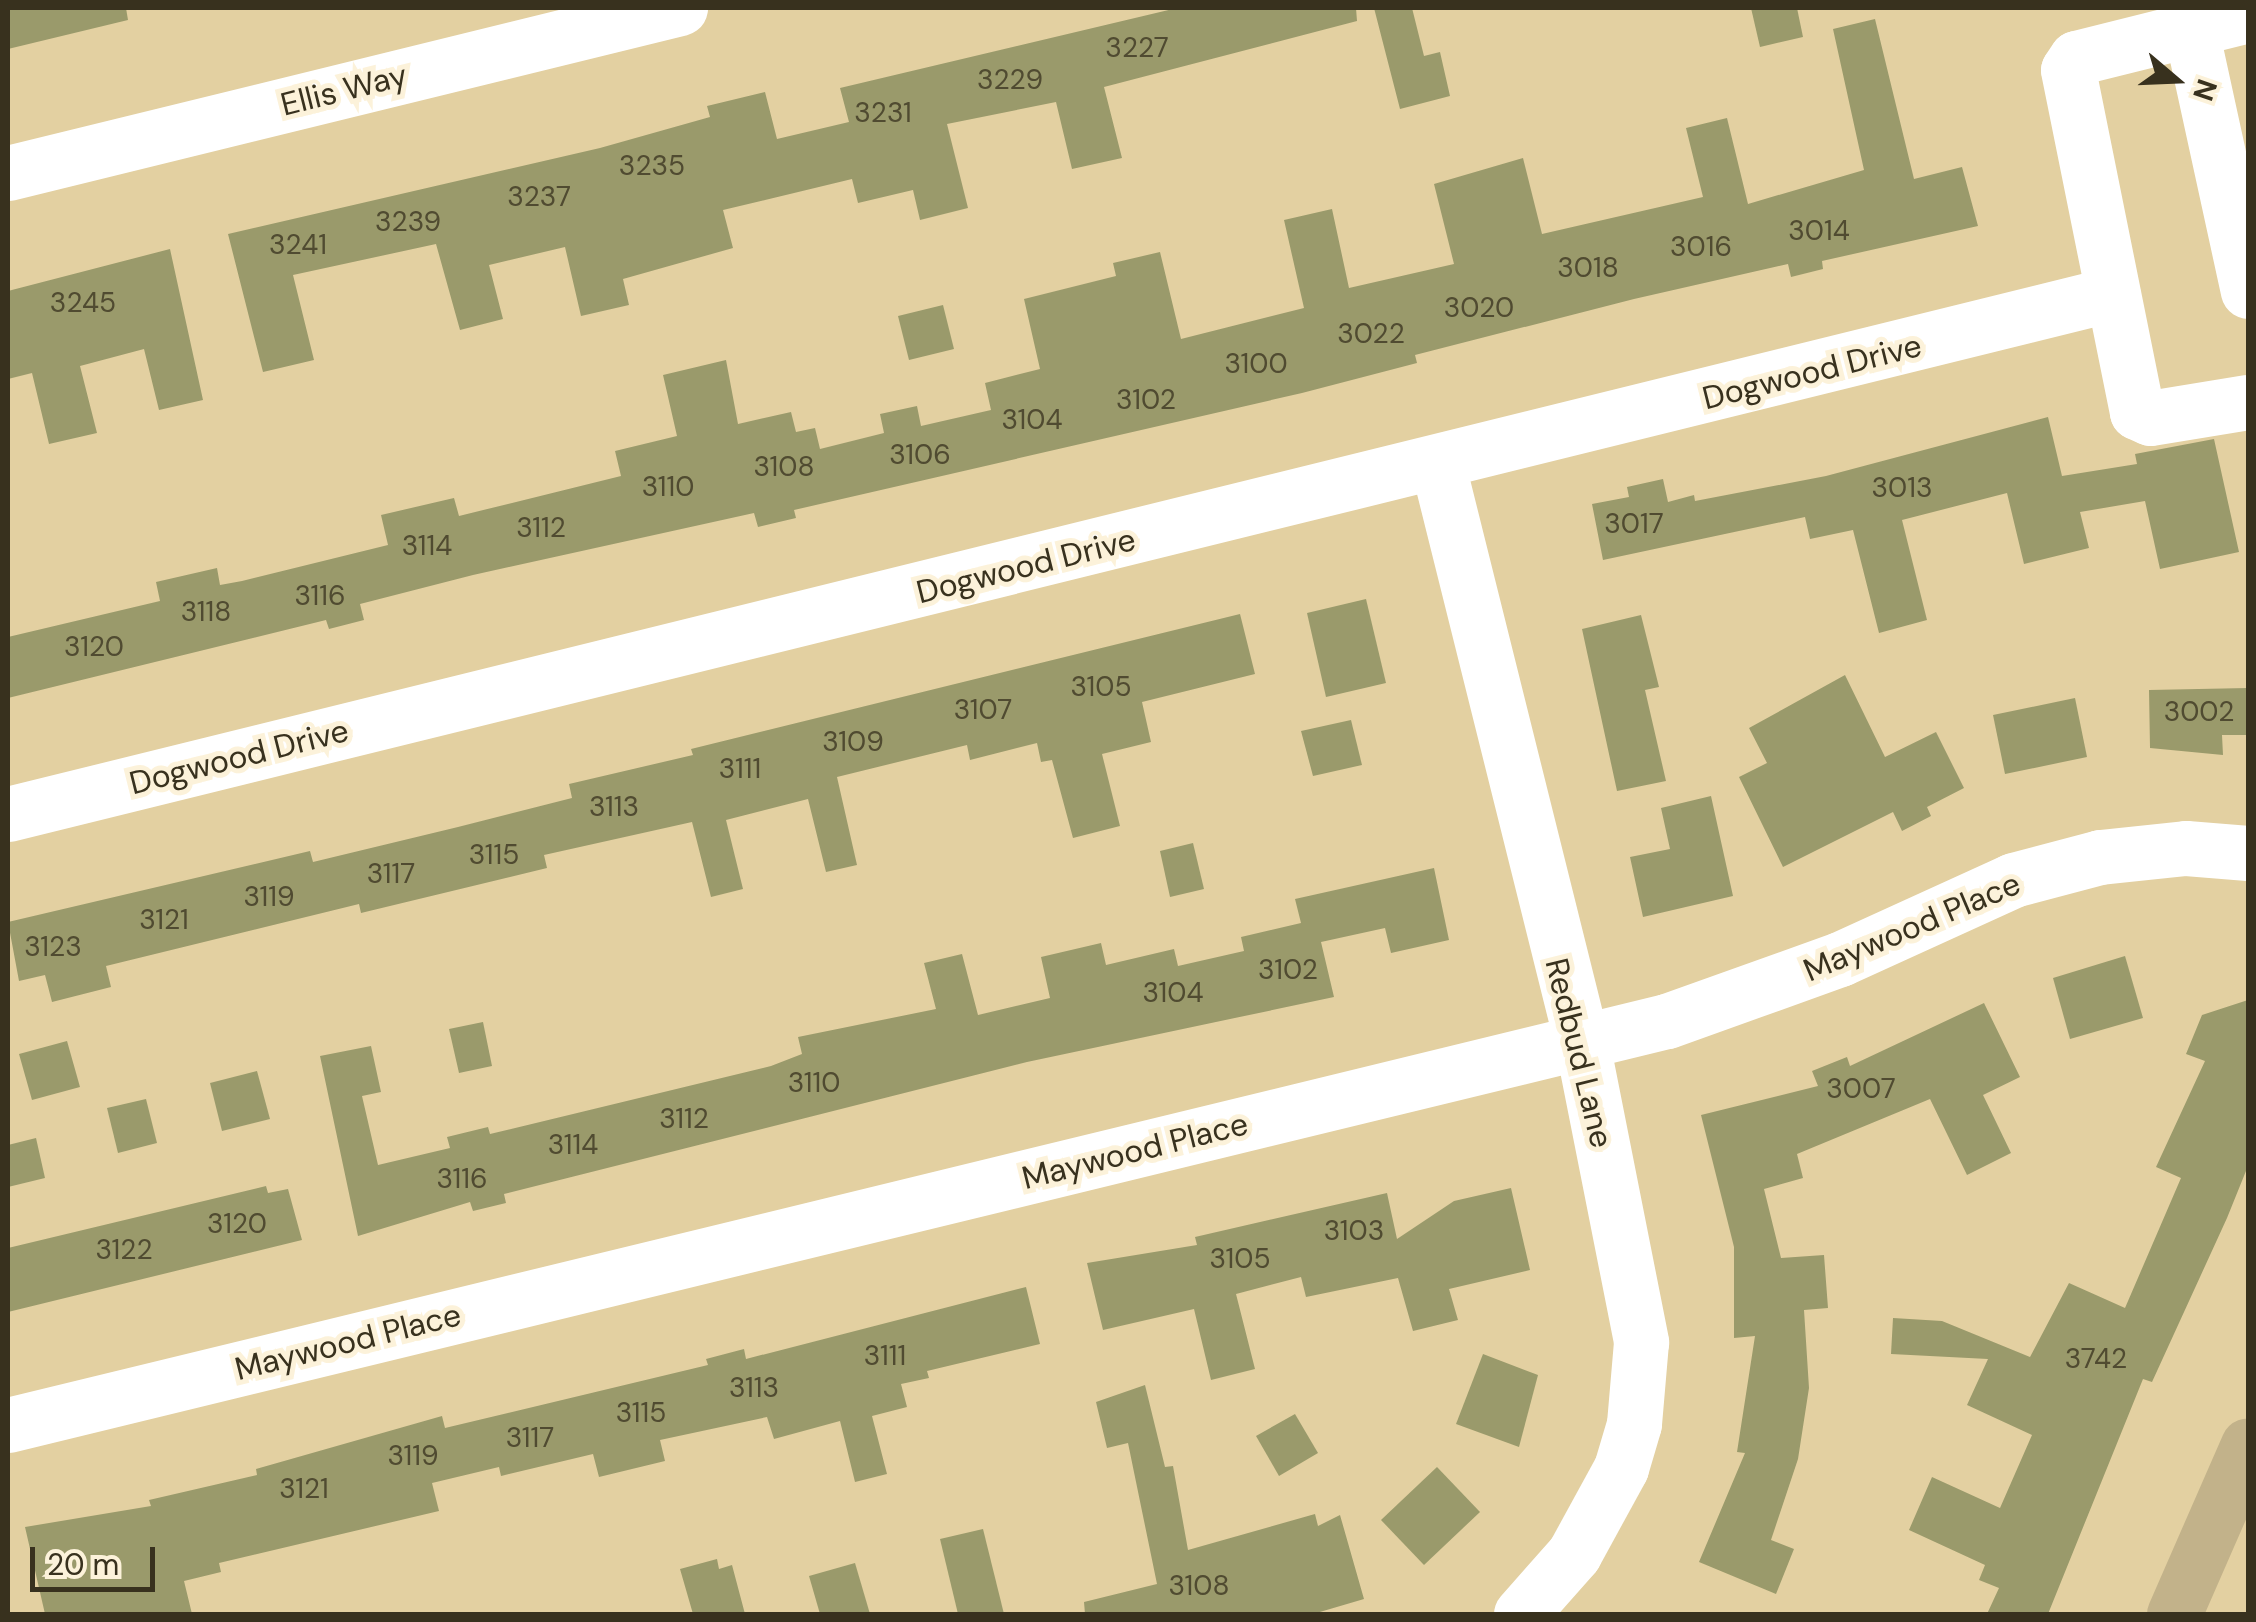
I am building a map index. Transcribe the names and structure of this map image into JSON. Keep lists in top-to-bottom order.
{
  "streets": {
    "street": [
      "Ellis Way",
      "Dogwood Drive",
      "Maywood Place",
      "Redbud Lane"
    ]
  },
  "crossings": [
    ["Dogwood Drive", "Redbud Lane"],
    ["Maywood Place", "Redbud Lane"]
  ],
  "house_numbers": [
    "3227",
    "3229",
    "3231",
    "3235",
    "3237",
    "3239",
    "3014",
    "3241",
    "3016",
    "3018",
    "3245",
    "3020",
    "3022",
    "3100",
    "3102",
    "3104",
    "3106",
    "3108",
    "3110",
    "3013",
    "3017",
    "3112",
    "3114",
    "3116",
    "3118",
    "3120",
    "3105",
    "3107",
    "3002",
    "3109",
    "3111",
    "3113",
    "3115",
    "3117",
    "3119",
    "3121",
    "3123",
    "3102",
    "3104",
    "3110",
    "3007",
    "3112",
    "3114",
    "3116",
    "3120",
    "3103",
    "3122",
    "3105",
    "3111",
    "3742",
    "3113",
    "3115",
    "3117",
    "3119",
    "3121",
    "3108"
  ],
  "scale_bar": "20 m",
  "north": "right"
}
